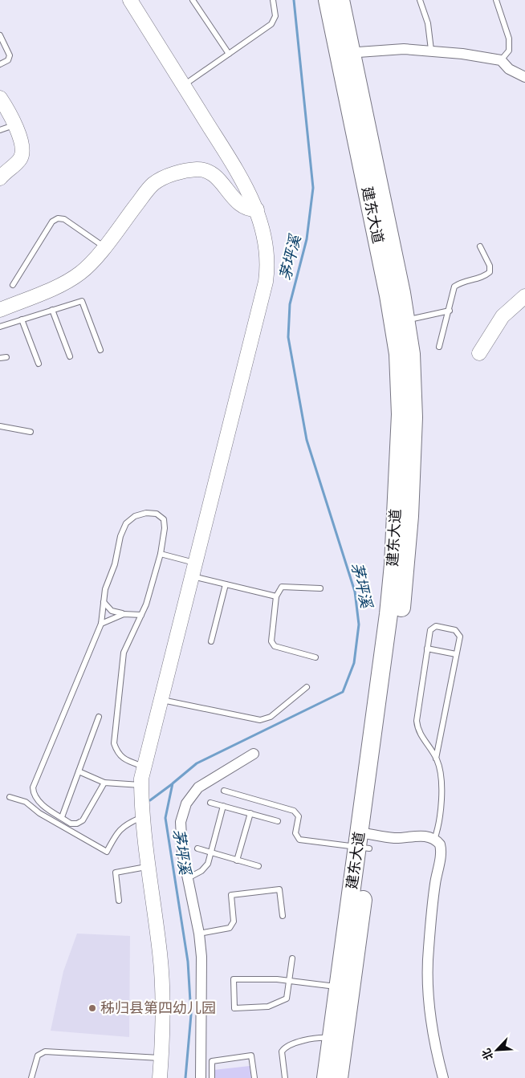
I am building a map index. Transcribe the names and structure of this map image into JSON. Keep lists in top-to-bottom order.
{
  "streets": {
    "highway": ["建东大道"]
  },
  "water": ["茅坪溪"],
  "places": ["秭归县第四幼儿园"],
  "north": "bottom left"
}
